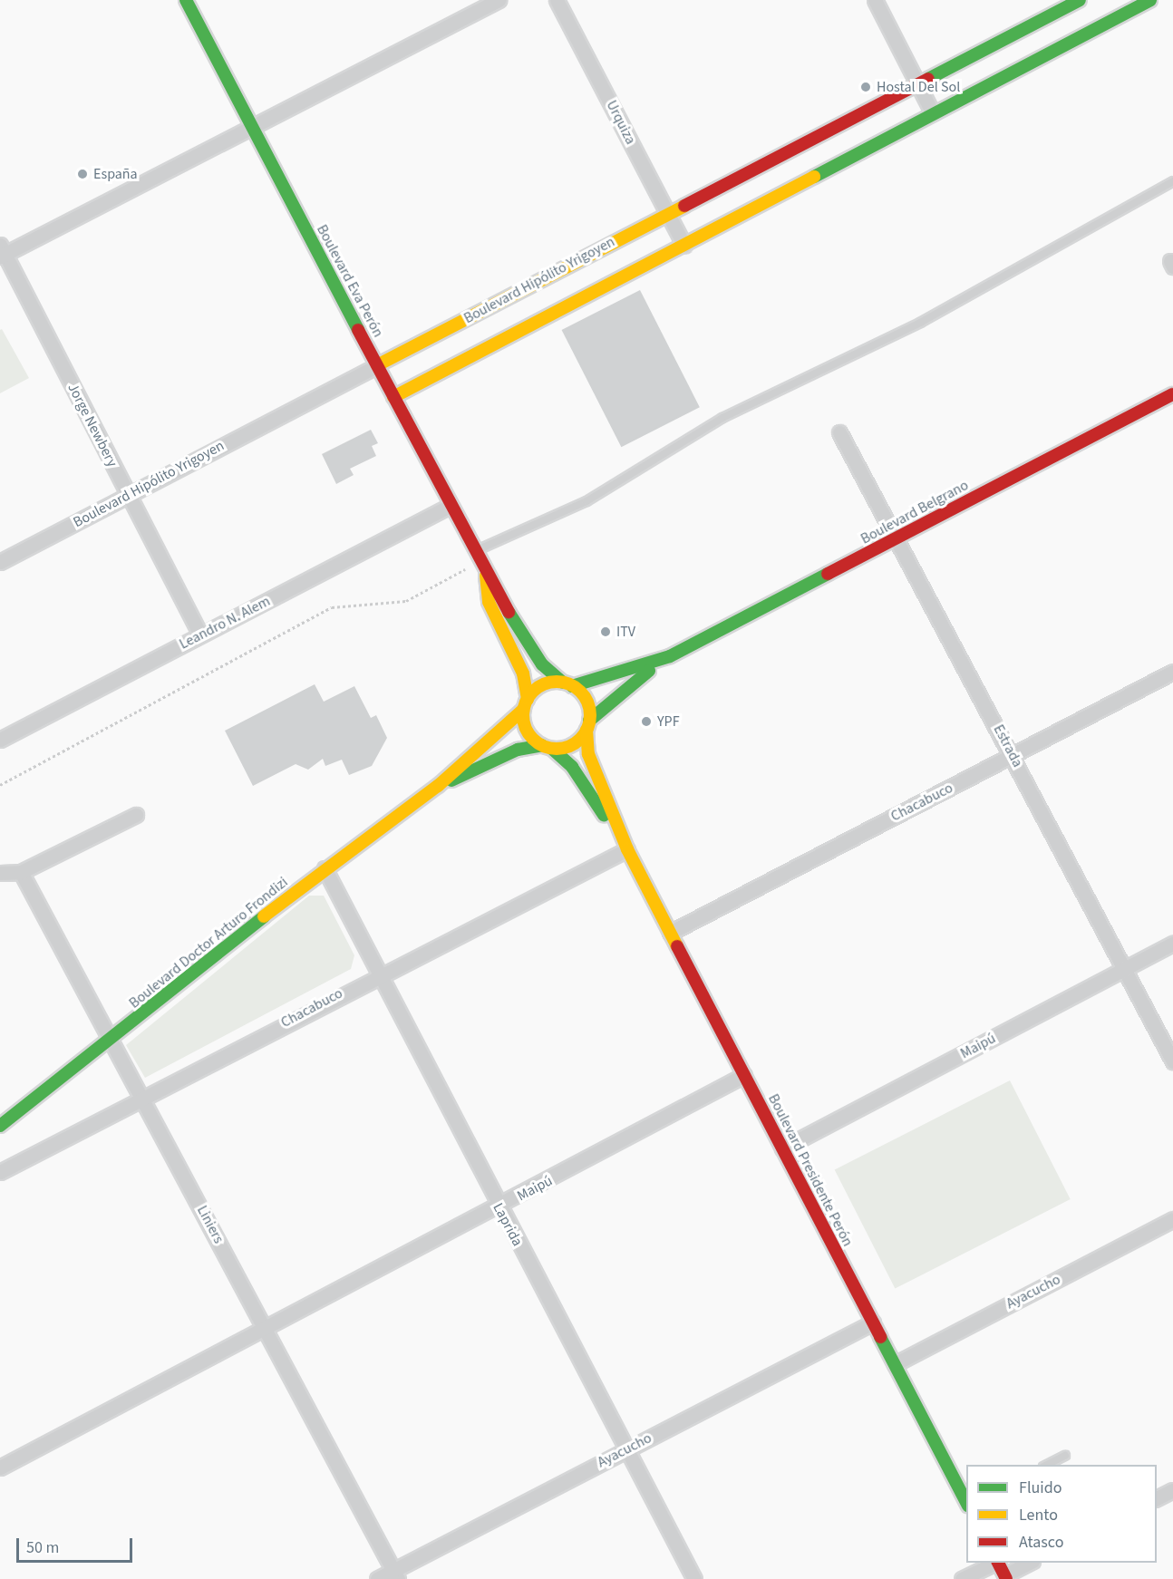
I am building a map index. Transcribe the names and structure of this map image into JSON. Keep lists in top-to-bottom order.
{
  "streets": {
    "street": [
      "Urquiza",
      "Boulevard Hipólito Yrigoyen",
      "Boulevard Eva Perón",
      "Jorge Newbery",
      "Boulevard Belgrano",
      "Leandro N. Alem",
      "Estrada",
      "Chacabuco",
      "Boulevard Doctor Arturo Frondizi",
      "Maipú",
      "Boulevard Presidente Perón",
      "Liniers",
      "Laprida",
      "Ayacucho"
    ]
  },
  "crossings": [
    ["Urquiza", "Boulevard Hipólito Yrigoyen"],
    ["Boulevard Hipólito Yrigoyen", "Boulevard Eva Perón"],
    ["Boulevard Hipólito Yrigoyen", "Jorge Newbery"],
    ["Boulevard Eva Perón", "Leandro N. Alem"],
    ["Boulevard Eva Perón", "Boulevard Presidente Perón"],
    ["Jorge Newbery", "Leandro N. Alem"],
    ["Boulevard Belgrano", "Estrada"],
    ["Boulevard Belgrano", "Boulevard Doctor Arturo Frondizi"],
    ["Boulevard Belgrano", "Boulevard Presidente Perón"],
    ["Estrada", "Chacabuco"],
    ["Estrada", "Maipú"],
    ["Chacabuco", "Boulevard Presidente Perón"],
    ["Chacabuco", "Liniers"],
    ["Chacabuco", "Laprida"],
    ["Boulevard Doctor Arturo Frondizi", "Boulevard Presidente Perón"],
    ["Boulevard Doctor Arturo Frondizi", "Liniers"],
    ["Boulevard Doctor Arturo Frondizi", "Laprida"],
    ["Maipú", "Boulevard Presidente Perón"],
    ["Maipú", "Liniers"],
    ["Maipú", "Laprida"],
    ["Boulevard Presidente Perón", "Ayacucho"],
    ["Liniers", "Ayacucho"],
    ["Laprida", "Ayacucho"]
  ],
  "places": [
    "Hostal Del Sol",
    "España",
    "ITV",
    "YPF"
  ],
  "legend": ["Fluido", "Lento", "Atasco"],
  "scale_bar": "50 m"
}
